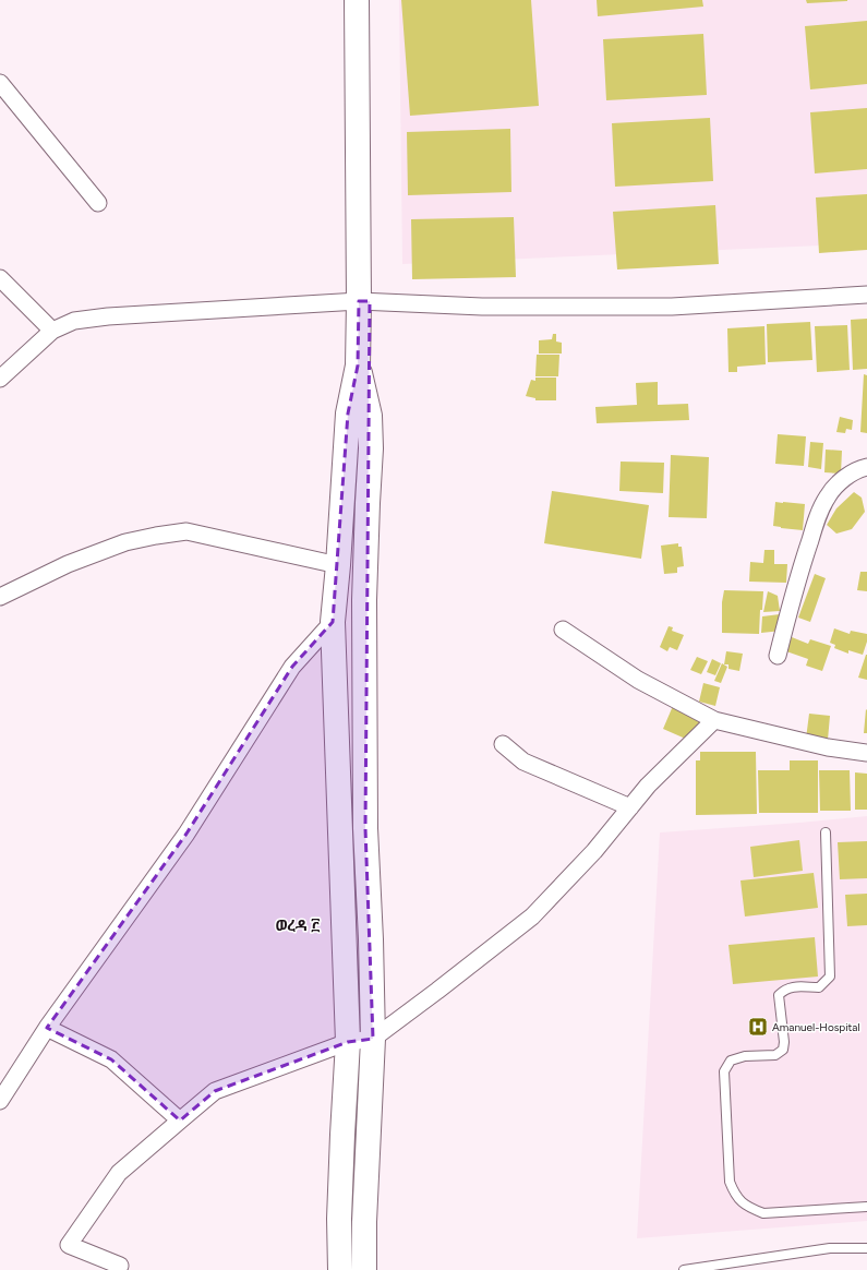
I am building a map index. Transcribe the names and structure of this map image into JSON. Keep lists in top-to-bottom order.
{
  "districts": ["ወረዳ ፫"],
  "places": {
    "hospital": ["Amanuel-Hospital"]
  }
}
